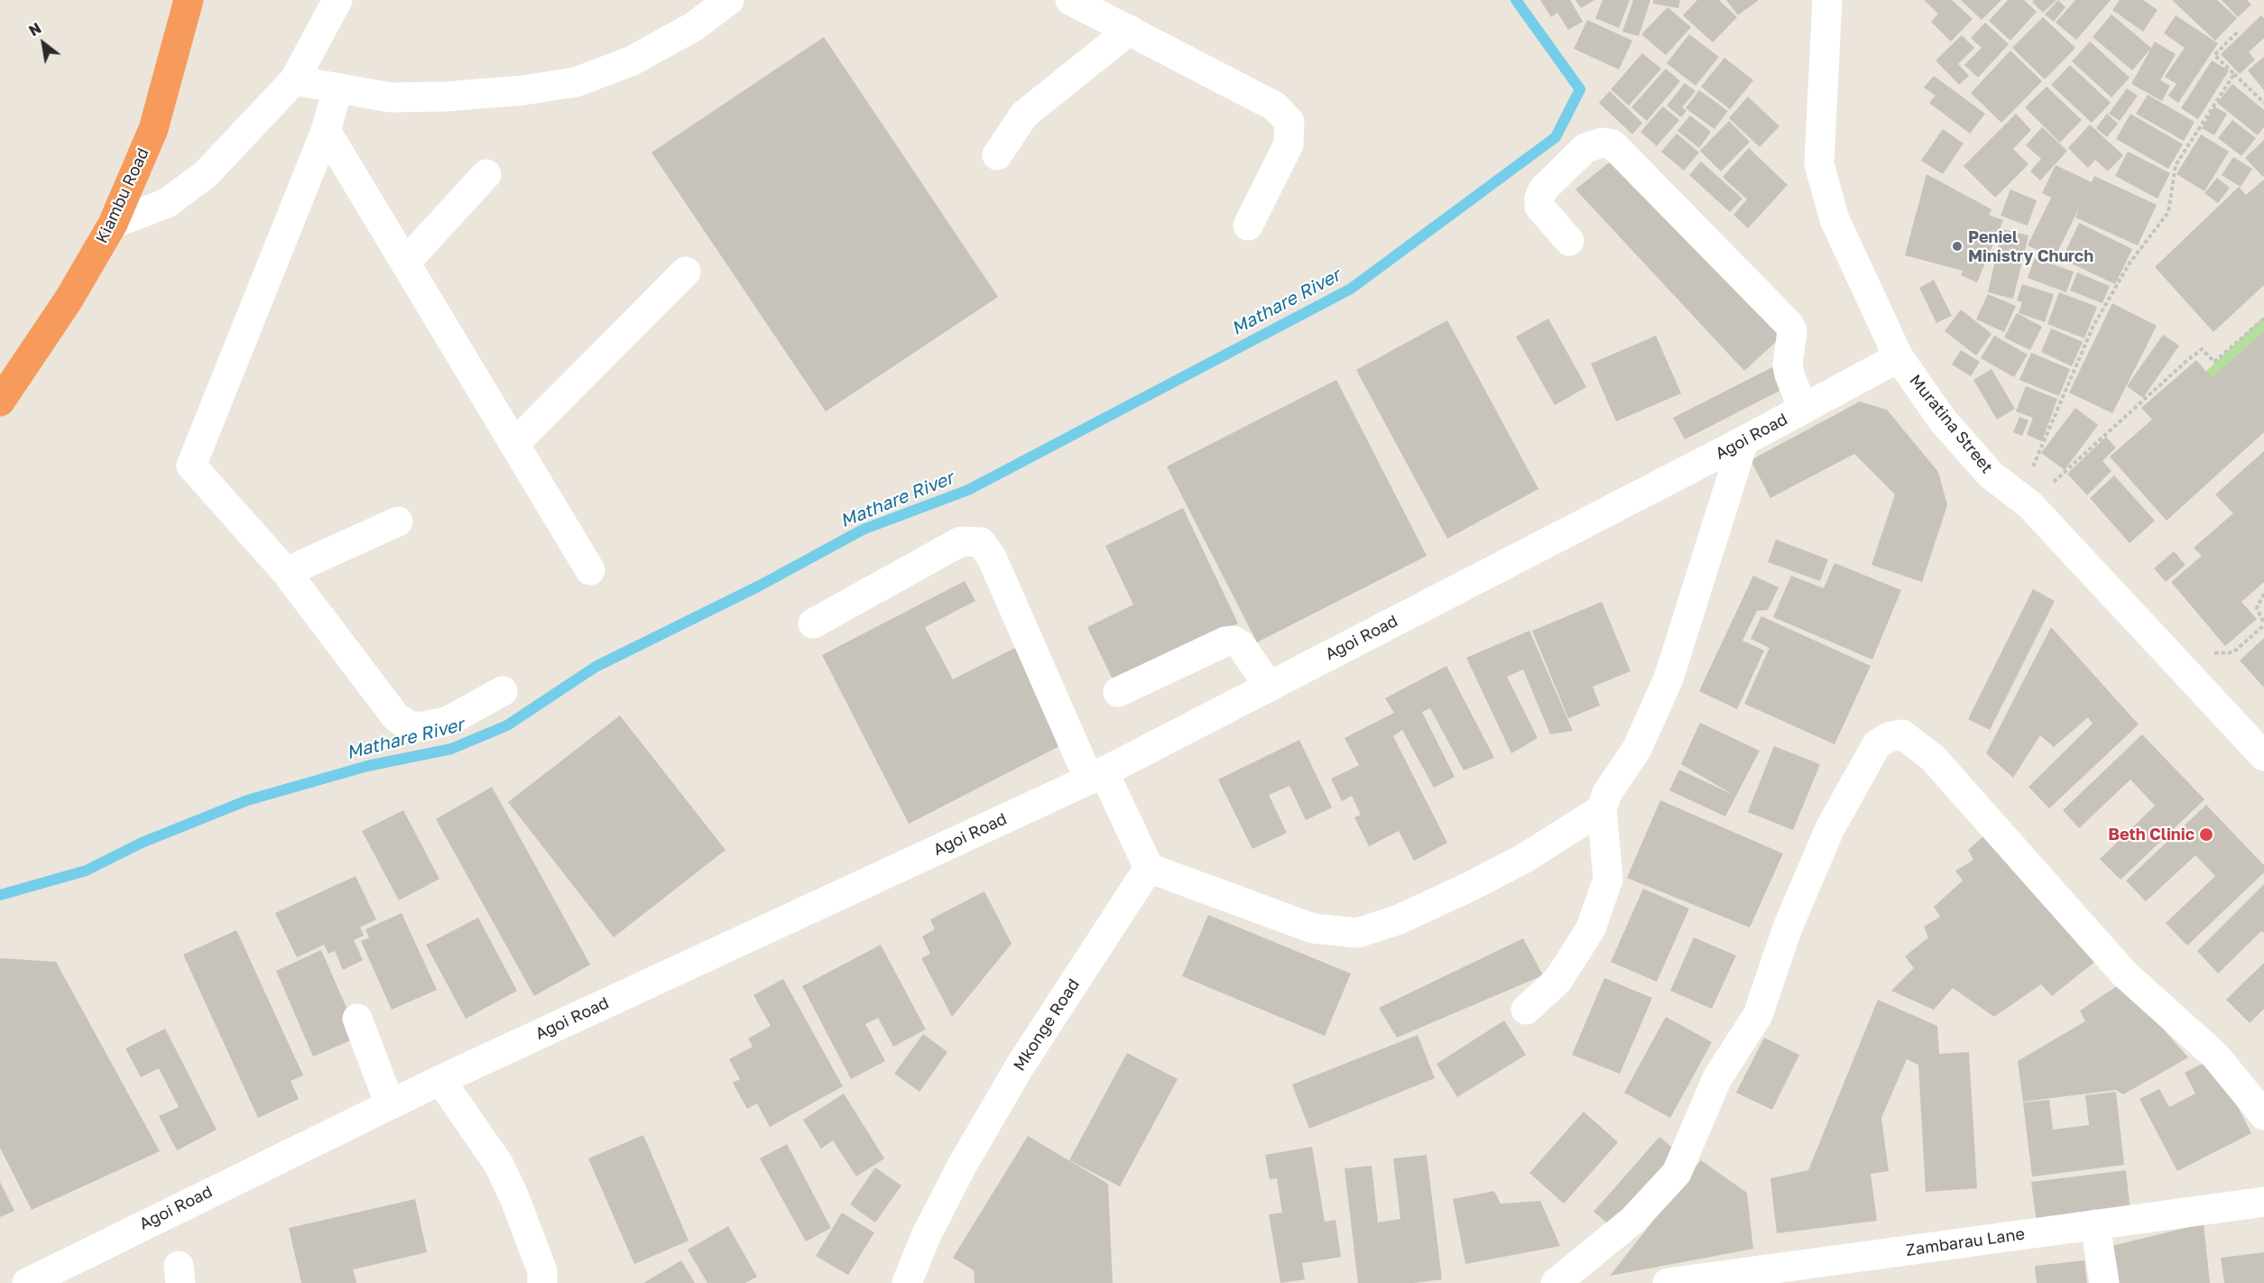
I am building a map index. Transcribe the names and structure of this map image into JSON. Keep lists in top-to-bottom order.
{
  "streets": {
    "highway": ["Kiambu Road"],
    "street": [
      "Muratina Street",
      "Agoi Road",
      "Mkonge Road",
      "Zambarau Lane"
    ]
  },
  "crossings": [
    ["Muratina Street", "Agoi Road"]
  ],
  "water": ["Mathare River"],
  "places": ["Peniel Ministry Church", "Beth Clinic"],
  "north": "top left"
}
